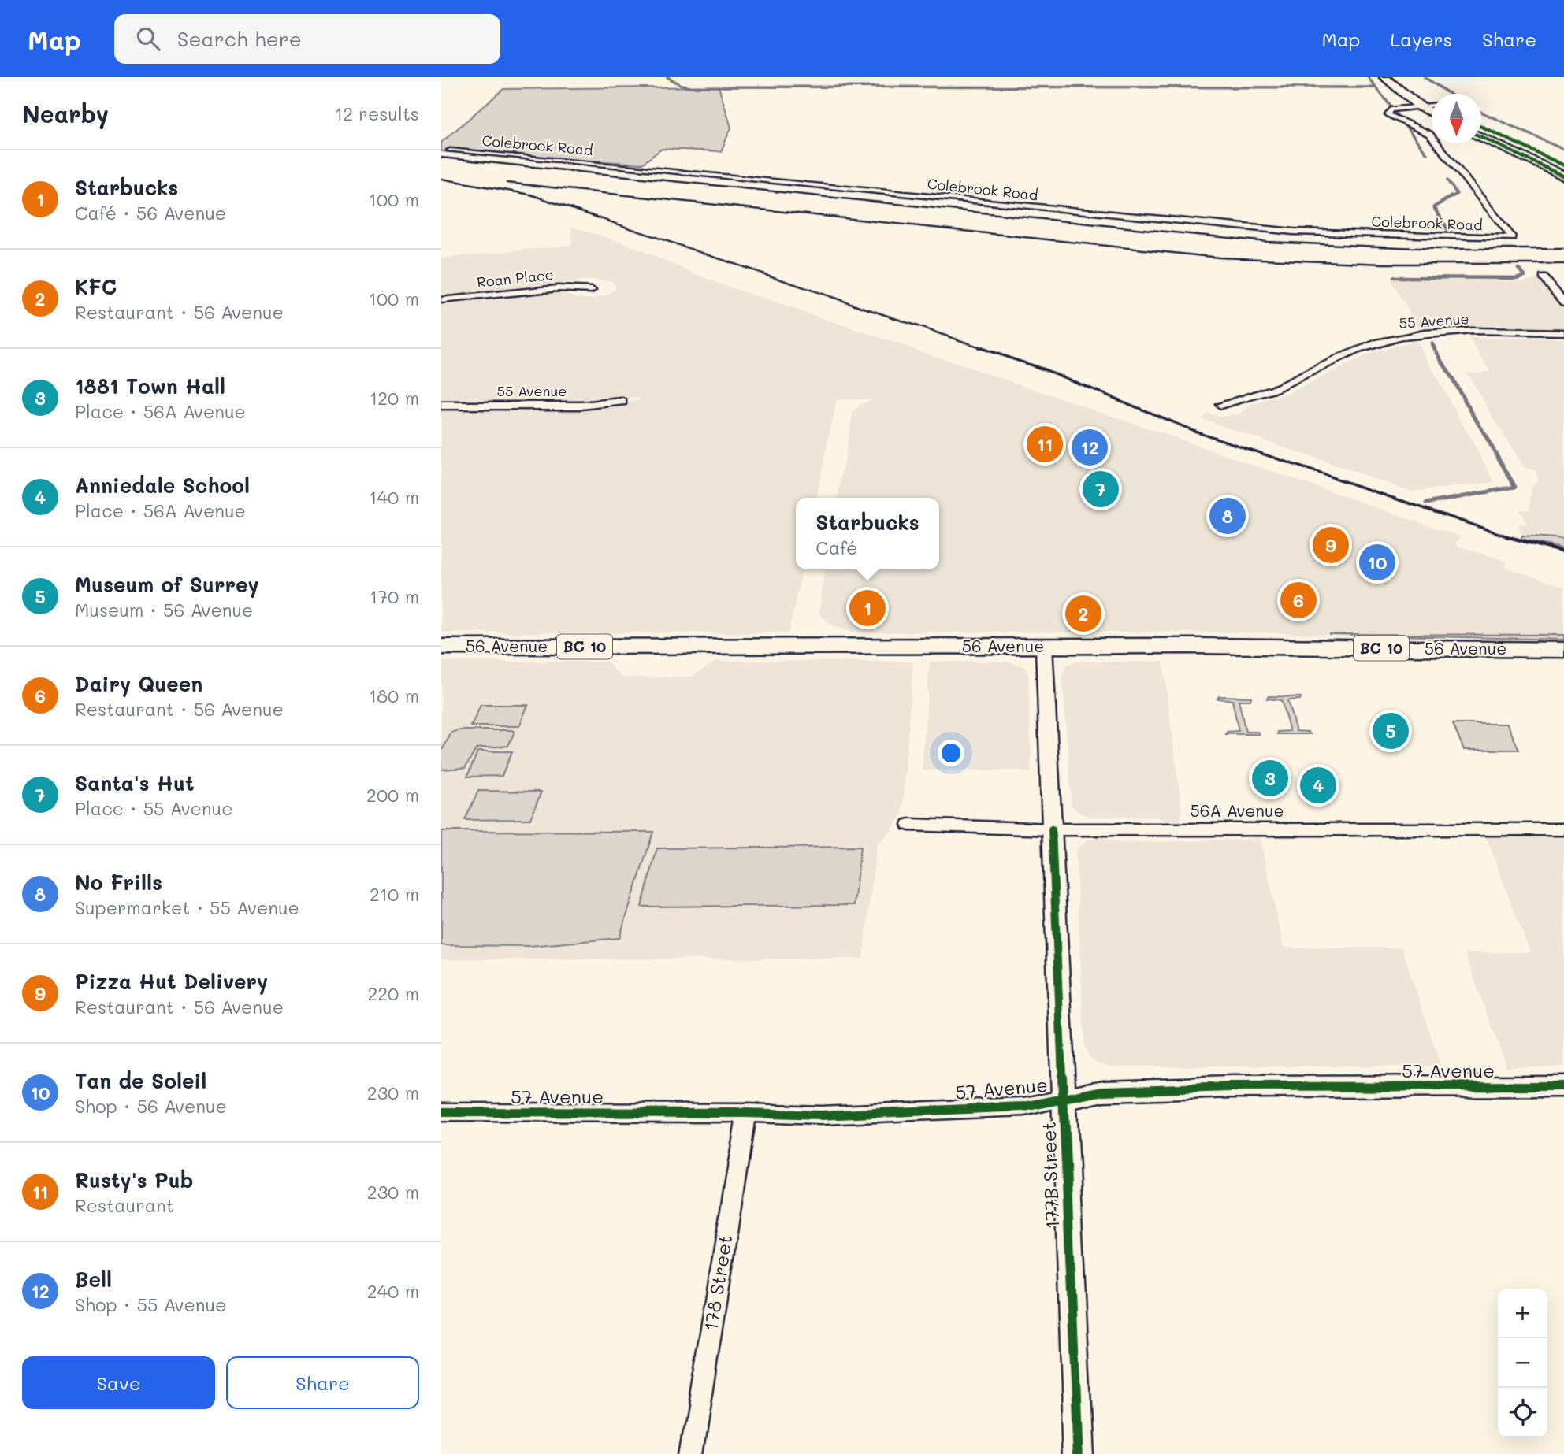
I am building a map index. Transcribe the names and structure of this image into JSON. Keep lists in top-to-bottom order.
{
  "streets": {
    "highway": ["56 Avenue", "BC 10"],
    "street": [
      "Colebrook Road",
      "Roan Place",
      "55 Avenue",
      "56A Avenue",
      "57 Avenue",
      "177B Street",
      "178 Street"
    ]
  },
  "crossings": [
    ["56 Avenue", "177B Street"],
    ["56A Avenue", "177B Street"],
    ["57 Avenue", "177B Street"],
    ["57 Avenue", "178 Street"]
  ],
  "north": "bottom",
  "page": {
    "header": "Map",
    "search": "Search here",
    "nav": ["Map", "Layers", "Share"],
    "heading": ["Nearby", "12 results"],
    "list": [
      {
        "mark": "1",
        "name": "Starbucks",
        "note": "Café · 56 Avenue",
        "value": "100 m"
      },
      {
        "mark": "2",
        "name": "KFC",
        "note": "Restaurant · 56 Avenue",
        "value": "100 m"
      },
      {
        "mark": "3",
        "name": "1881 Town Hall",
        "note": "Place · 56A Avenue",
        "value": "120 m"
      },
      {
        "mark": "4",
        "name": "Anniedale School",
        "note": "Place · 56A Avenue",
        "value": "140 m"
      },
      {
        "mark": "5",
        "name": "Museum of Surrey",
        "note": "Museum · 56 Avenue",
        "value": "170 m"
      },
      {
        "mark": "6",
        "name": "Dairy Queen",
        "note": "Restaurant · 56 Avenue",
        "value": "180 m"
      },
      {
        "mark": "7",
        "name": "Santa's Hut",
        "note": "Place · 55 Avenue",
        "value": "200 m"
      },
      {
        "mark": "8",
        "name": "No Frills",
        "note": "Supermarket · 55 Avenue",
        "value": "210 m"
      },
      {
        "mark": "9",
        "name": "Pizza Hut Delivery",
        "note": "Restaurant · 56 Avenue",
        "value": "220 m"
      },
      {
        "mark": "10",
        "name": "Tan de Soleil",
        "note": "Shop · 56 Avenue",
        "value": "230 m"
      },
      {
        "mark": "11",
        "name": "Rusty's Pub",
        "note": "Restaurant",
        "value": "230 m"
      },
      {
        "mark": "12",
        "name": "Bell",
        "note": "Shop · 55 Avenue",
        "value": "240 m"
      }
    ],
    "pins": [
      "11",
      "12",
      "7",
      "8",
      "9",
      "10",
      "6",
      "1",
      "2",
      "5",
      "3",
      "4"
    ],
    "popup": ["Starbucks", "Café"],
    "map_buttons": ["+", "−"],
    "buttons": ["Save", "Share"]
  }
}
